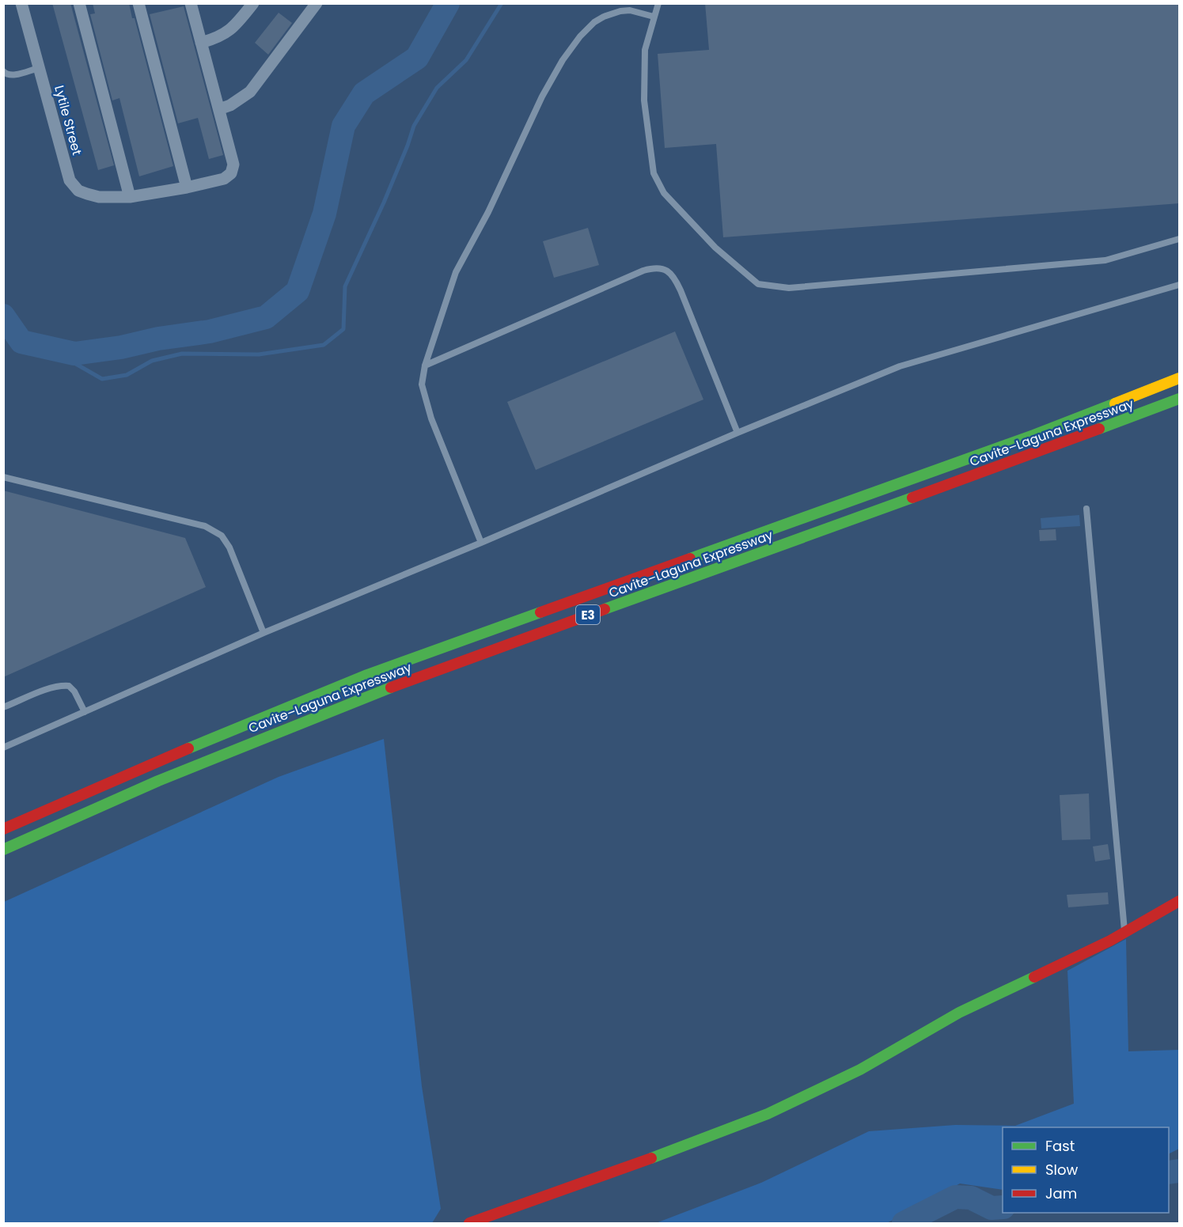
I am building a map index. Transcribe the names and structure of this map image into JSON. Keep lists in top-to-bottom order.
{
  "streets": {
    "main road": ["Cavite–Laguna Expressway", "E3"],
    "street": ["Lytile Street"]
  },
  "legend": ["Fast", "Slow", "Jam"]
}
